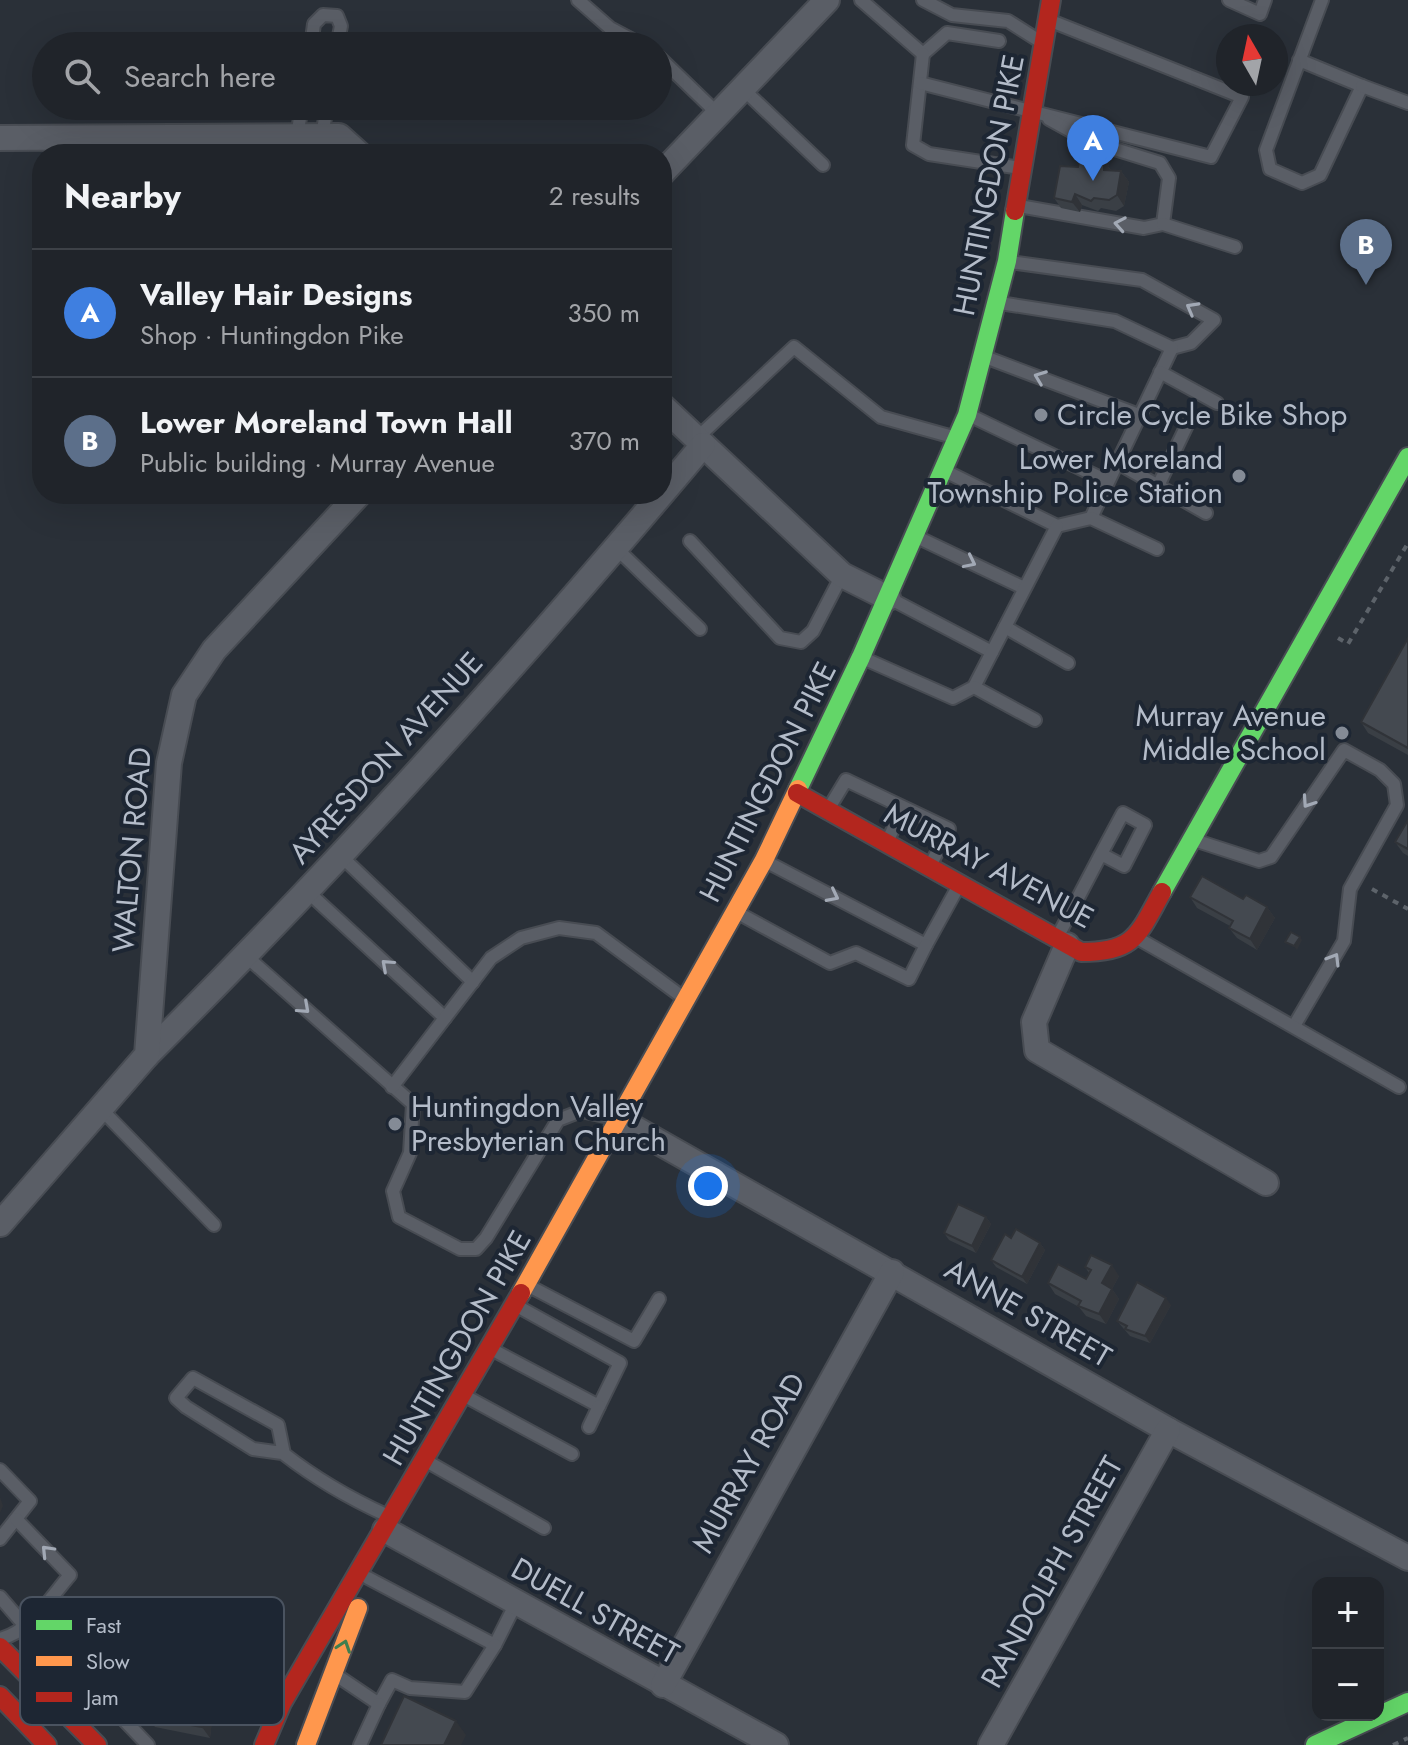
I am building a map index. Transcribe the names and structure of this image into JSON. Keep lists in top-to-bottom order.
{
  "streets": {
    "main road": ["HUNTINGDON PIKE", "MURRAY AVENUE"],
    "street": [
      "AYRESDON AVENUE",
      "WALTON ROAD",
      "ANNE STREET",
      "MURRAY ROAD",
      "RANDOLPH STREET",
      "DUELL STREET"
    ]
  },
  "crossings": [
    ["HUNTINGDON PIKE", "MURRAY AVENUE"],
    ["HUNTINGDON PIKE", "ANNE STREET"],
    ["HUNTINGDON PIKE", "DUELL STREET"],
    ["AYRESDON AVENUE", "WALTON ROAD"],
    ["ANNE STREET", "MURRAY ROAD"],
    ["ANNE STREET", "RANDOLPH STREET"],
    ["MURRAY ROAD", "DUELL STREET"]
  ],
  "places": [
    "Circle Cycle Bike Shop",
    "Lower Moreland Township Police Station",
    "Murray Avenue Middle School",
    "Huntingdon Valley Presbyterian Church"
  ],
  "legend": ["Fast", "Slow", "Jam"],
  "north": "top",
  "page": {
    "search": "Search here",
    "pins": ["A", "B"],
    "heading": ["Nearby", "2 results"],
    "list": [
      {
        "mark": "A",
        "name": "Valley Hair Designs",
        "note": "Shop · Huntingdon Pike",
        "value": "350 m"
      },
      {
        "mark": "B",
        "name": "Lower Moreland Town Hall",
        "note": "Public building · Murray Avenue",
        "value": "370 m"
      }
    ],
    "map_buttons": ["+", "−"]
  }
}
